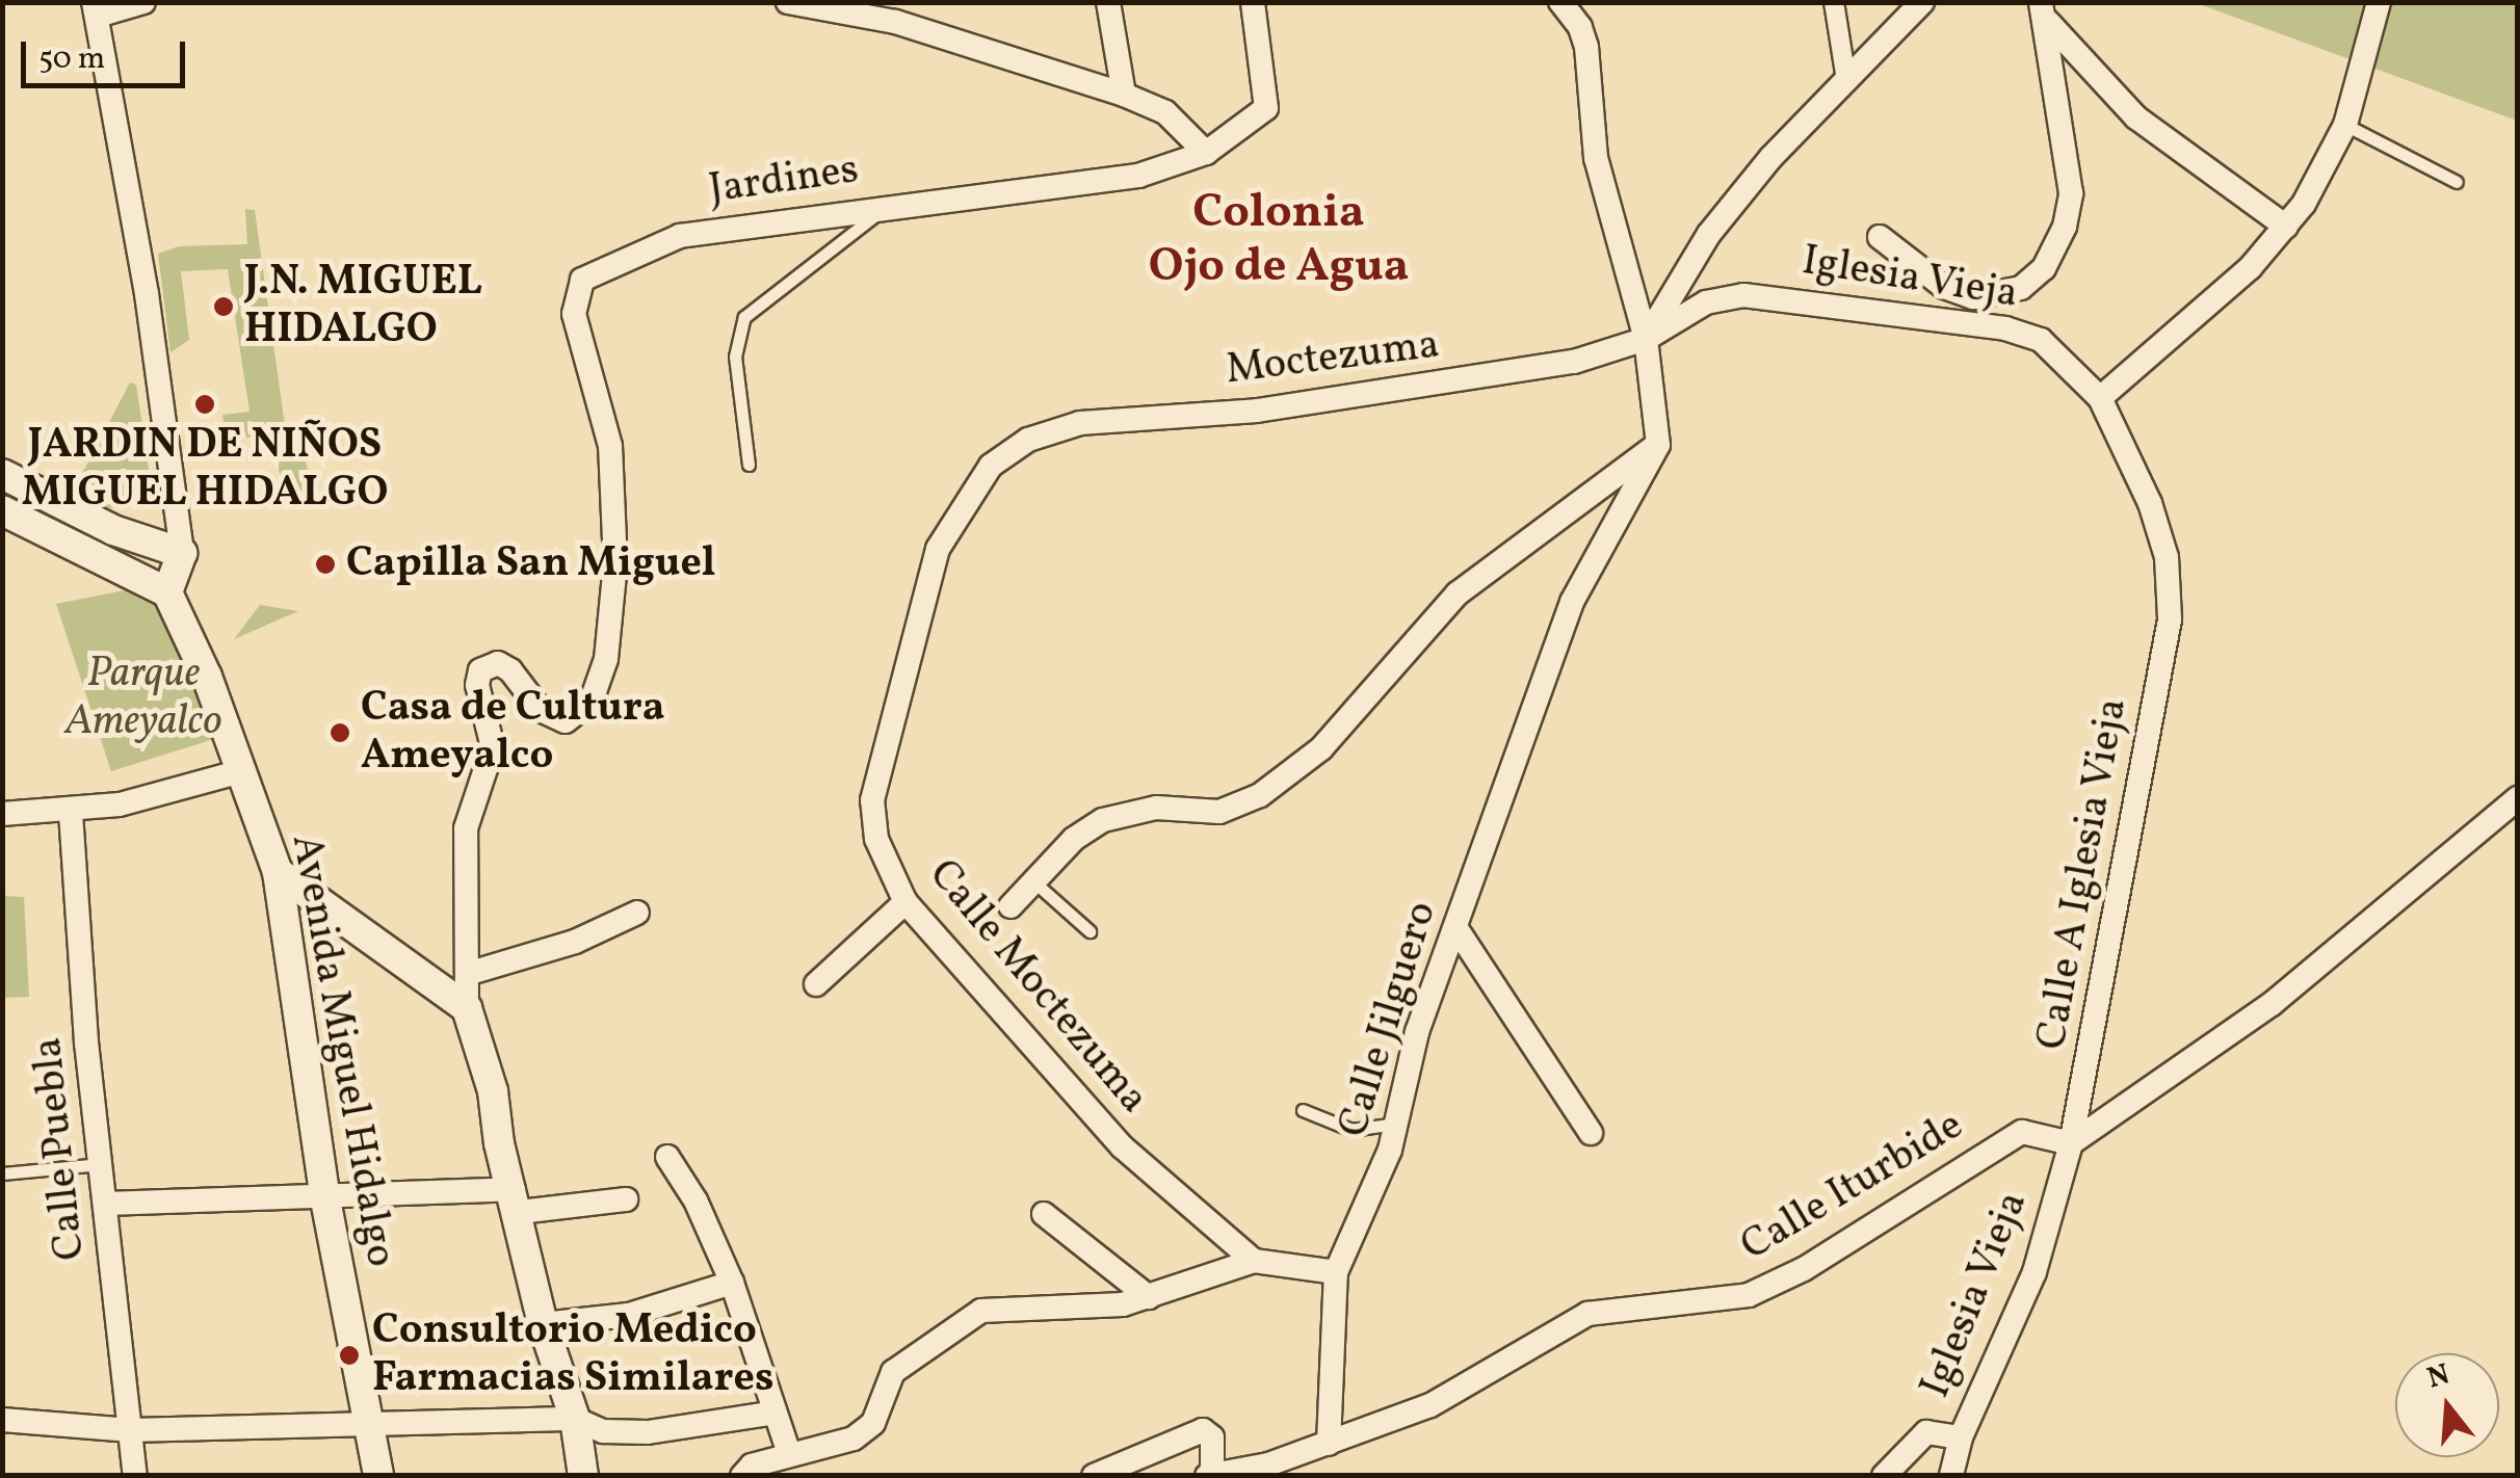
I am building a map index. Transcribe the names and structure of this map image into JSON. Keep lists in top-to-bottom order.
{
  "streets": {
    "street": [
      "Jardines",
      "Iglesia Vieja",
      "Moctezuma",
      "Calle A Iglesia Vieja",
      "Calle Moctezuma",
      "Calle Jilguero",
      "Avenida Miguel Hidalgo",
      "Calle Puebla",
      "Calle Iturbide"
    ]
  },
  "crossings": [
    ["Iglesia Vieja", "Moctezuma"],
    ["Iglesia Vieja", "Calle A Iglesia Vieja"],
    ["Iglesia Vieja", "Calle Iturbide"],
    ["Moctezuma", "Calle Moctezuma"],
    ["Calle A Iglesia Vieja", "Calle Iturbide"]
  ],
  "districts": ["Colonia Ojo de Agua"],
  "parks": ["Parque Ameyalco"],
  "places": [
    "J.N. MIGUEL HIDALGO",
    "JARDIN DE NIÑOS MIGUEL HIDALGO",
    "Capilla San Miguel",
    "Casa de Cultura Ameyalco",
    "Consultorio Medico Farmacias Similares"
  ],
  "scale_bar": "50 m",
  "north": "top"
}
